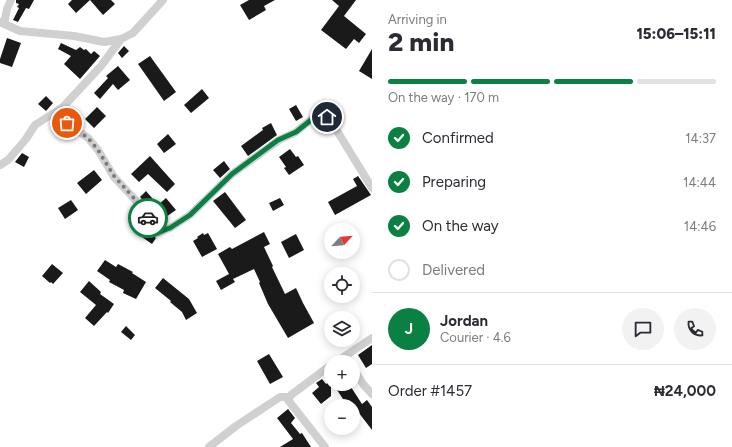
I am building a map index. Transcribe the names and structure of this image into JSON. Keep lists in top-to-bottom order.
{
  "north": "top right",
  "page": {
    "heading": ["2 min", "Arriving in", "15:06–15:11"],
    "panel": [
      "Jordan",
      "Courier · 4.6",
      "Order #1457",
      "₦24,000"
    ],
    "bar": "On the way · 170 m",
    "list": [
      ["Confirmed", "14:37"],
      ["Preparing", "14:44"],
      ["On the way", "14:46"],
      "Delivered"
    ],
    "map_buttons": ["+", "−"],
    "round": "J"
  }
}
